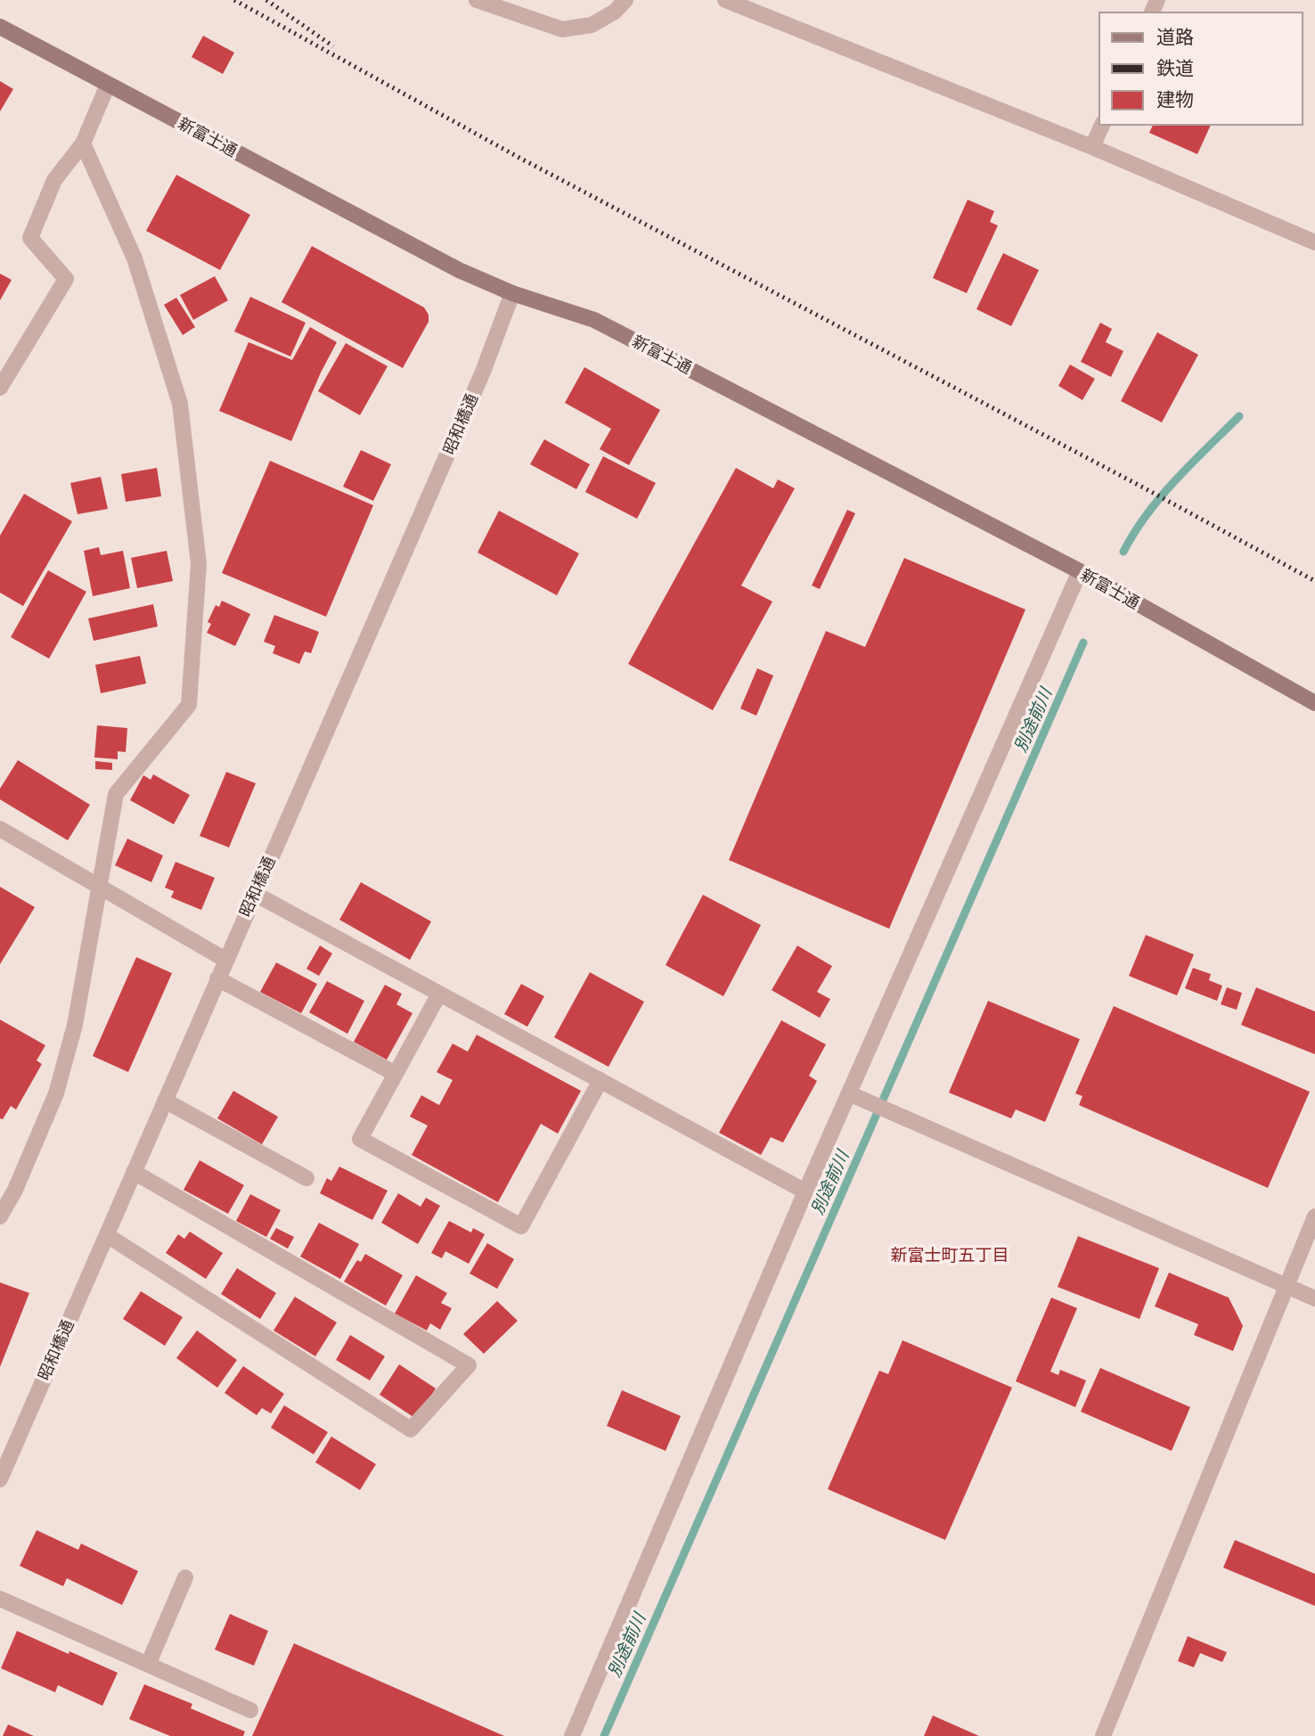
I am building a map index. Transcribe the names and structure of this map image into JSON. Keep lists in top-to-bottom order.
{
  "streets": {
    "street": ["新富士通", "昭和橋通"]
  },
  "crossings": [
    ["新富士通", "昭和橋通"]
  ],
  "districts": ["新富士町五丁目"],
  "water": ["別途前川"],
  "legend": ["道路", "鉄道", "建物"]
}
